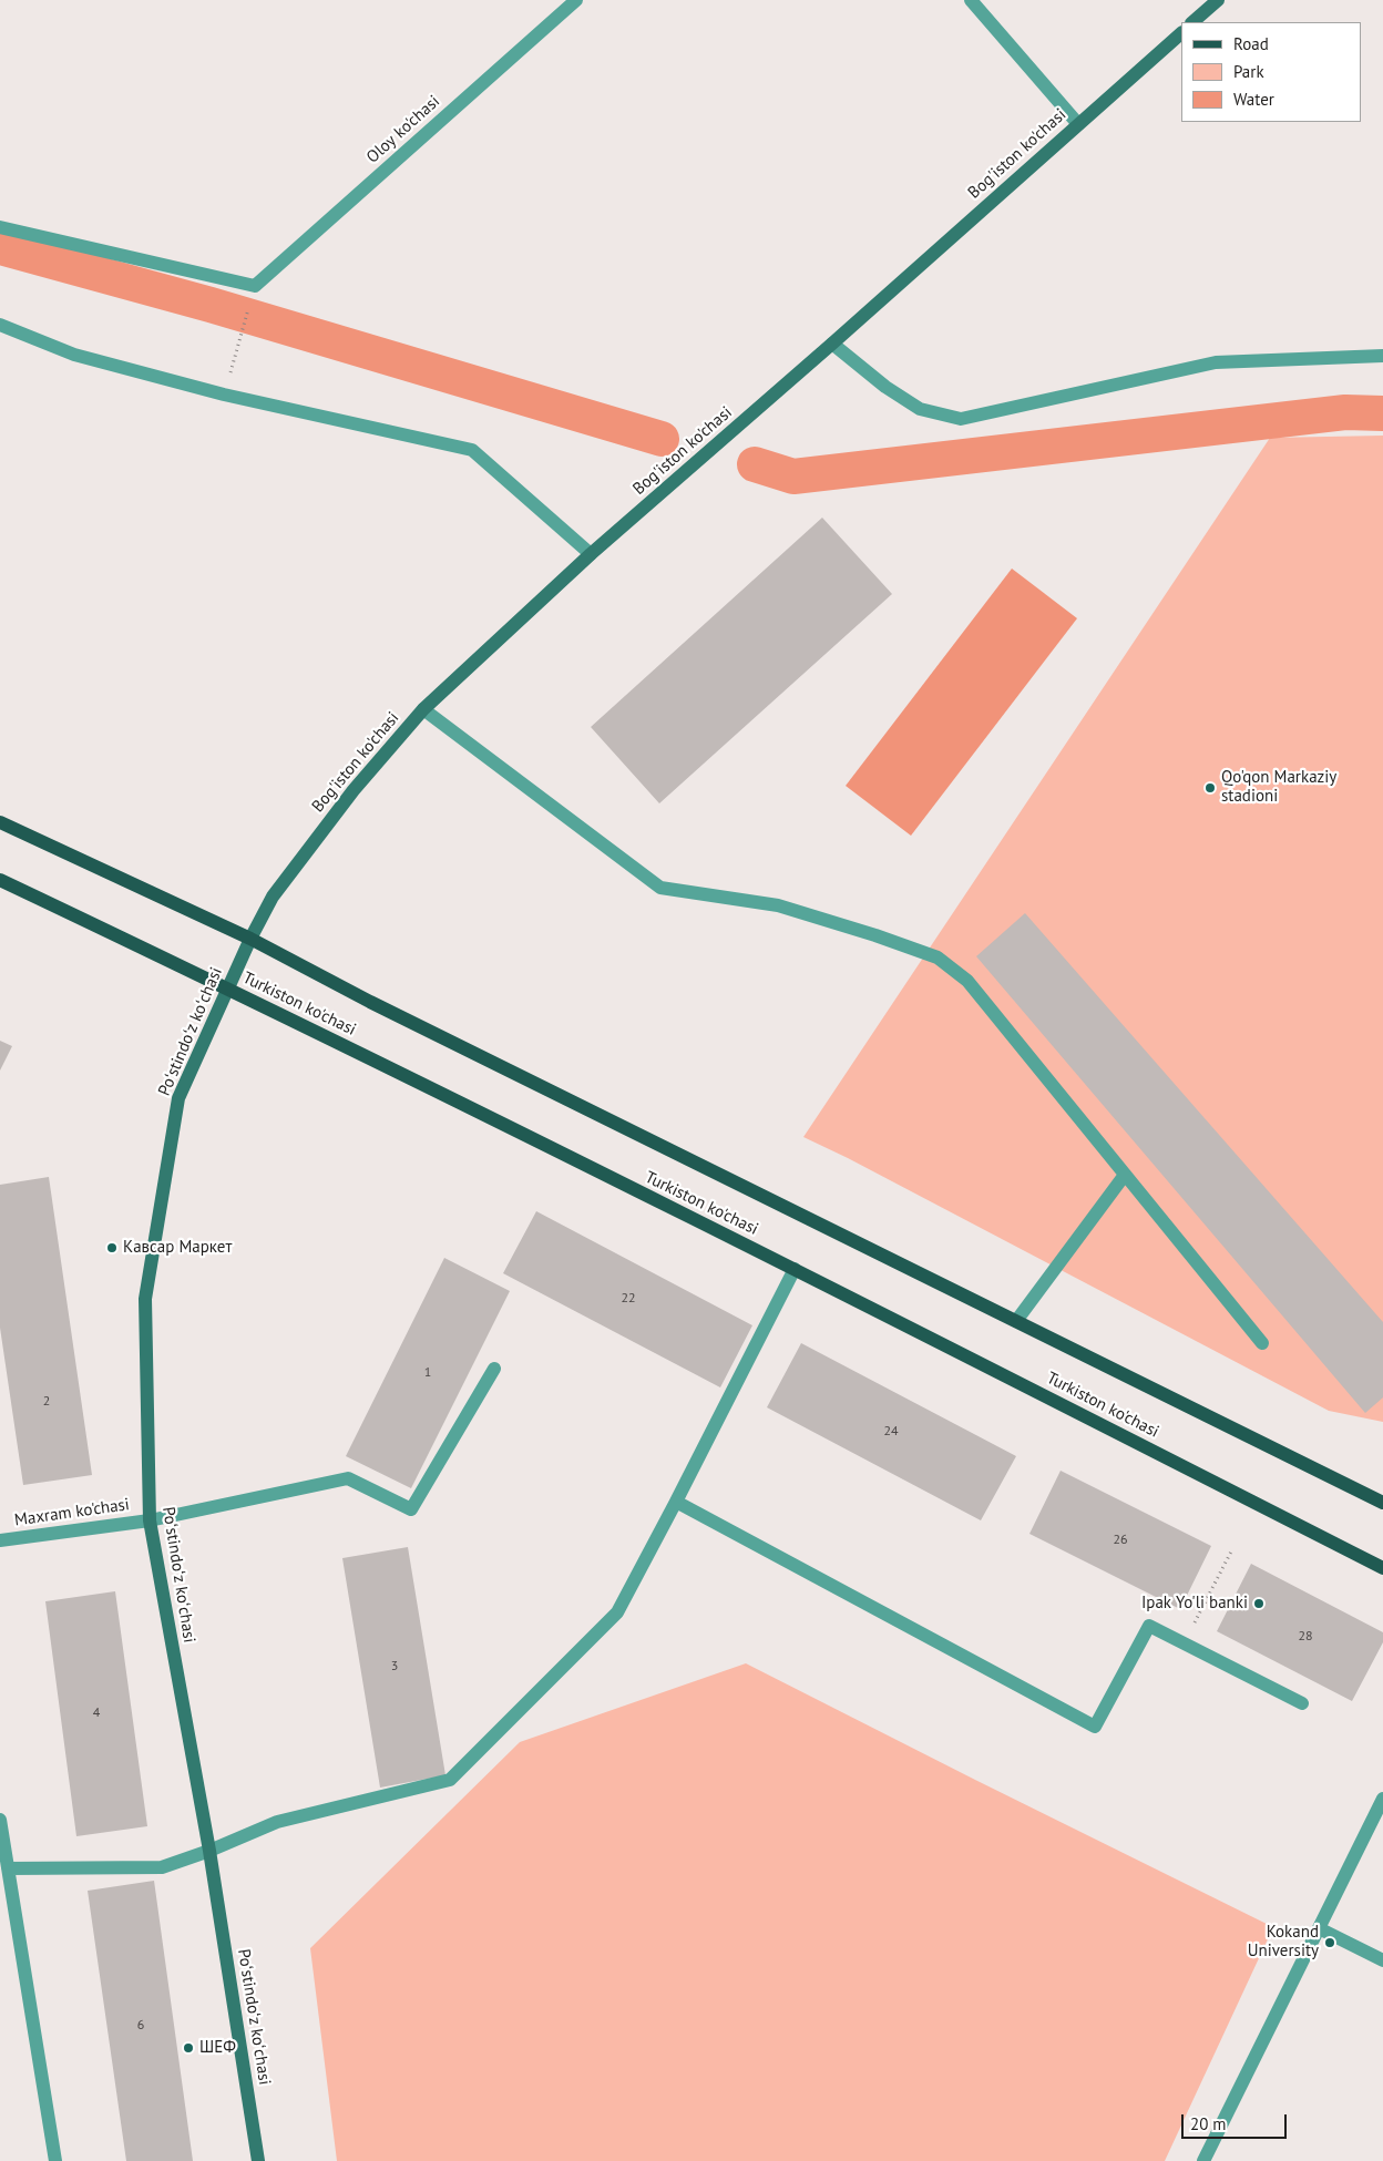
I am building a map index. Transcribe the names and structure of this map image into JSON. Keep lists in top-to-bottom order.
{
  "streets": {
    "main road": ["Bog'iston ko'chasi", "Turkiston ko'chasi", "Poʻstindoʻz koʻchasi"],
    "street": ["Oloy ko'chasi", "Maxram ko'chasi"]
  },
  "crossings": [
    ["Bog'iston ko'chasi", "Turkiston ko'chasi"],
    ["Bog'iston ko'chasi", "Poʻstindoʻz koʻchasi"],
    ["Turkiston ko'chasi", "Poʻstindoʻz koʻchasi"],
    ["Poʻstindoʻz koʻchasi", "Maxram ko'chasi"]
  ],
  "places": [
    "Qo'qon Markaziy stadioni",
    "Кавсар Маркет",
    "Ipak Yo'li banki",
    "Kokand University",
    "ШЕФ"
  ],
  "house_numbers": [
    "22",
    "1",
    "2",
    "24",
    "26",
    "28",
    "3",
    "4",
    "6"
  ],
  "legend": ["Road", "Park", "Water"],
  "scale_bar": "20 m"
}
